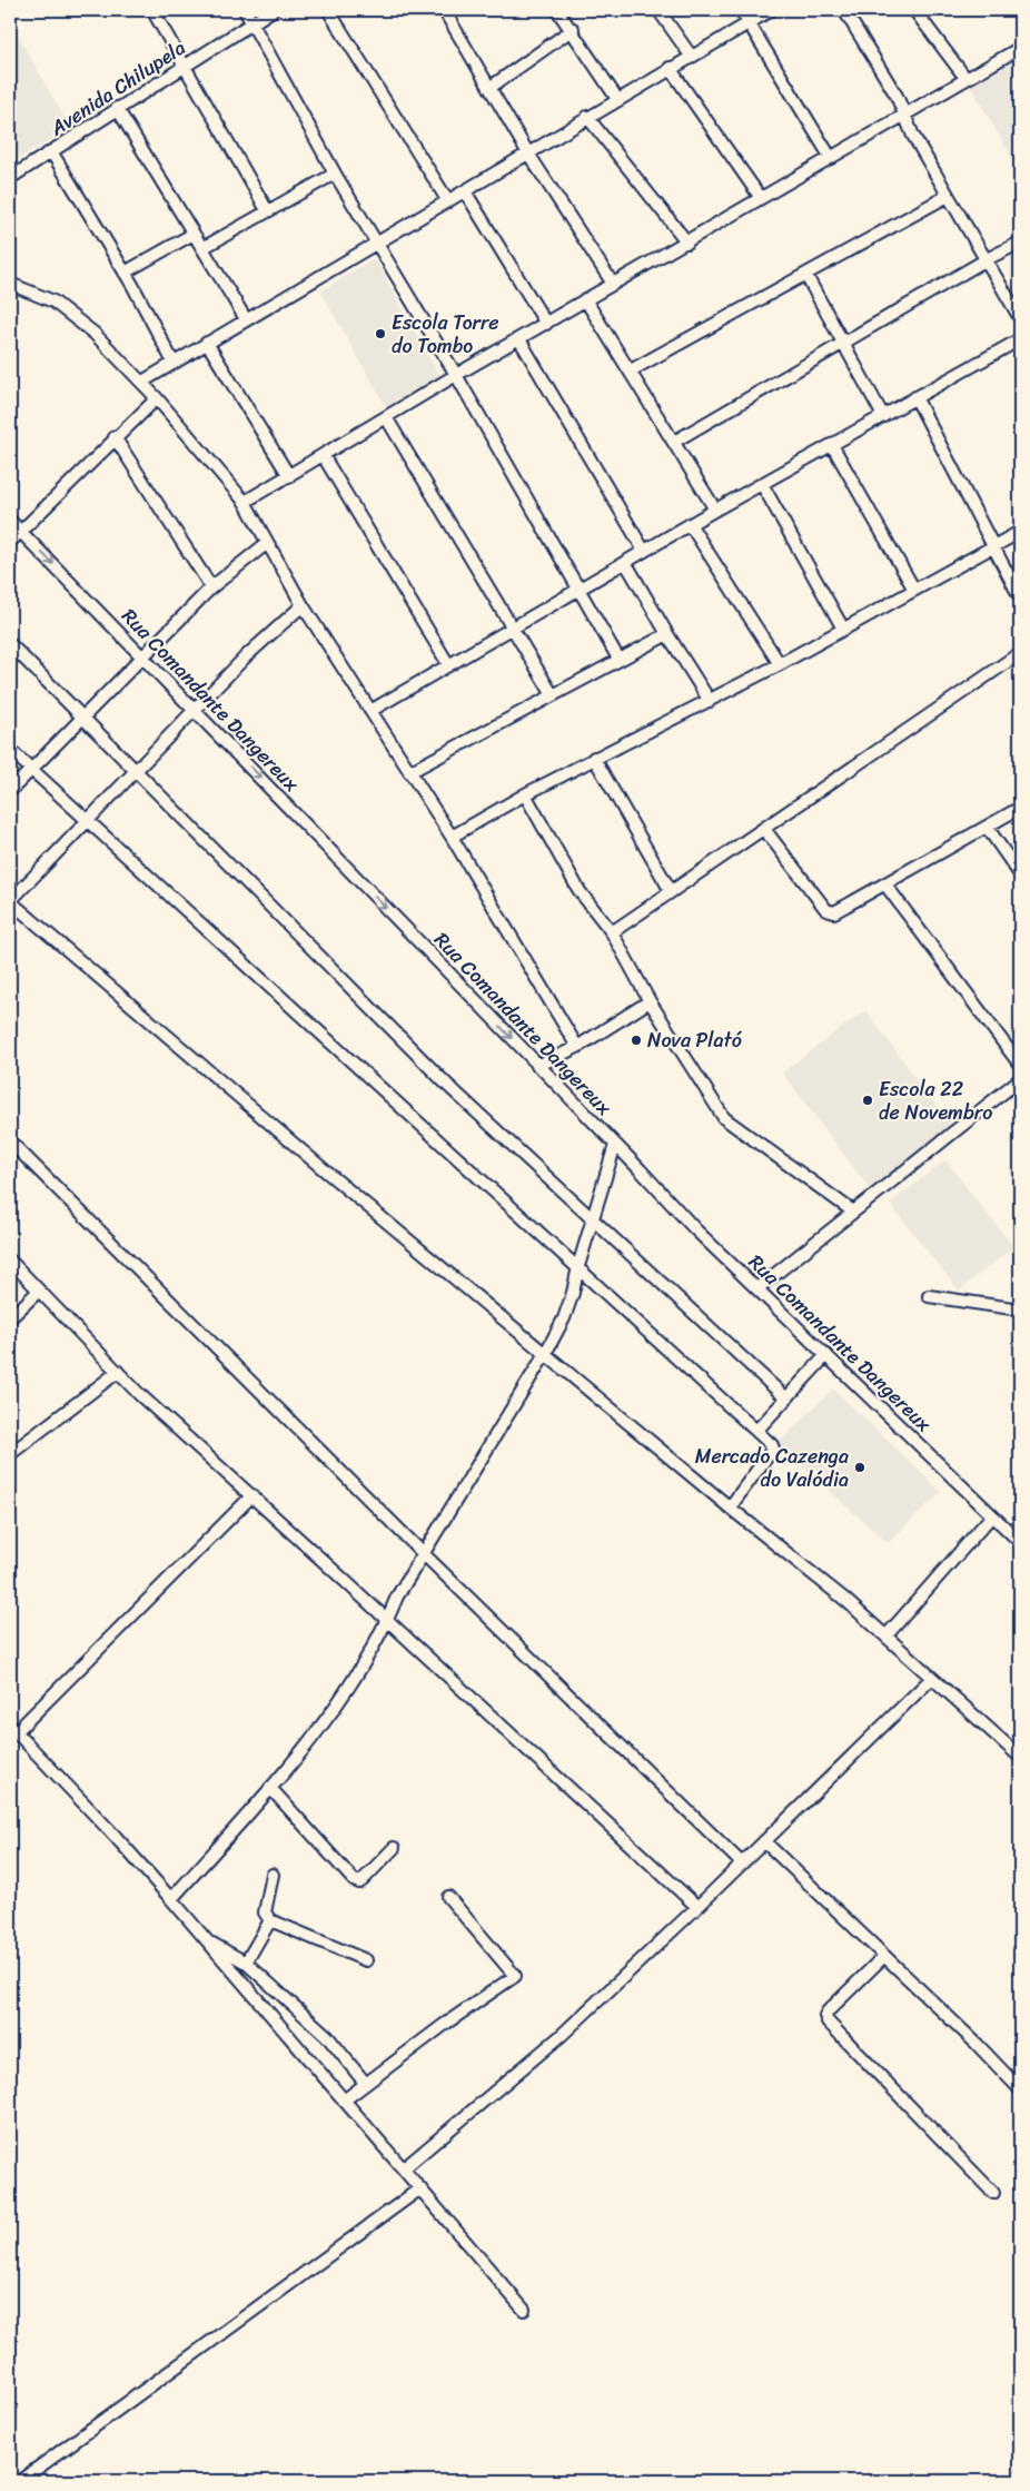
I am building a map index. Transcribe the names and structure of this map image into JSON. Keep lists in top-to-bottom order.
{
  "streets": {
    "street": ["Avenida Chilupela", "Rua Comandante Dangereux"]
  },
  "places": [
    "Escola Torre do Tombo",
    "Nova Plató",
    "Escola 22 de Novembro",
    "Mercado Cazenga do Valódia"
  ]
}
